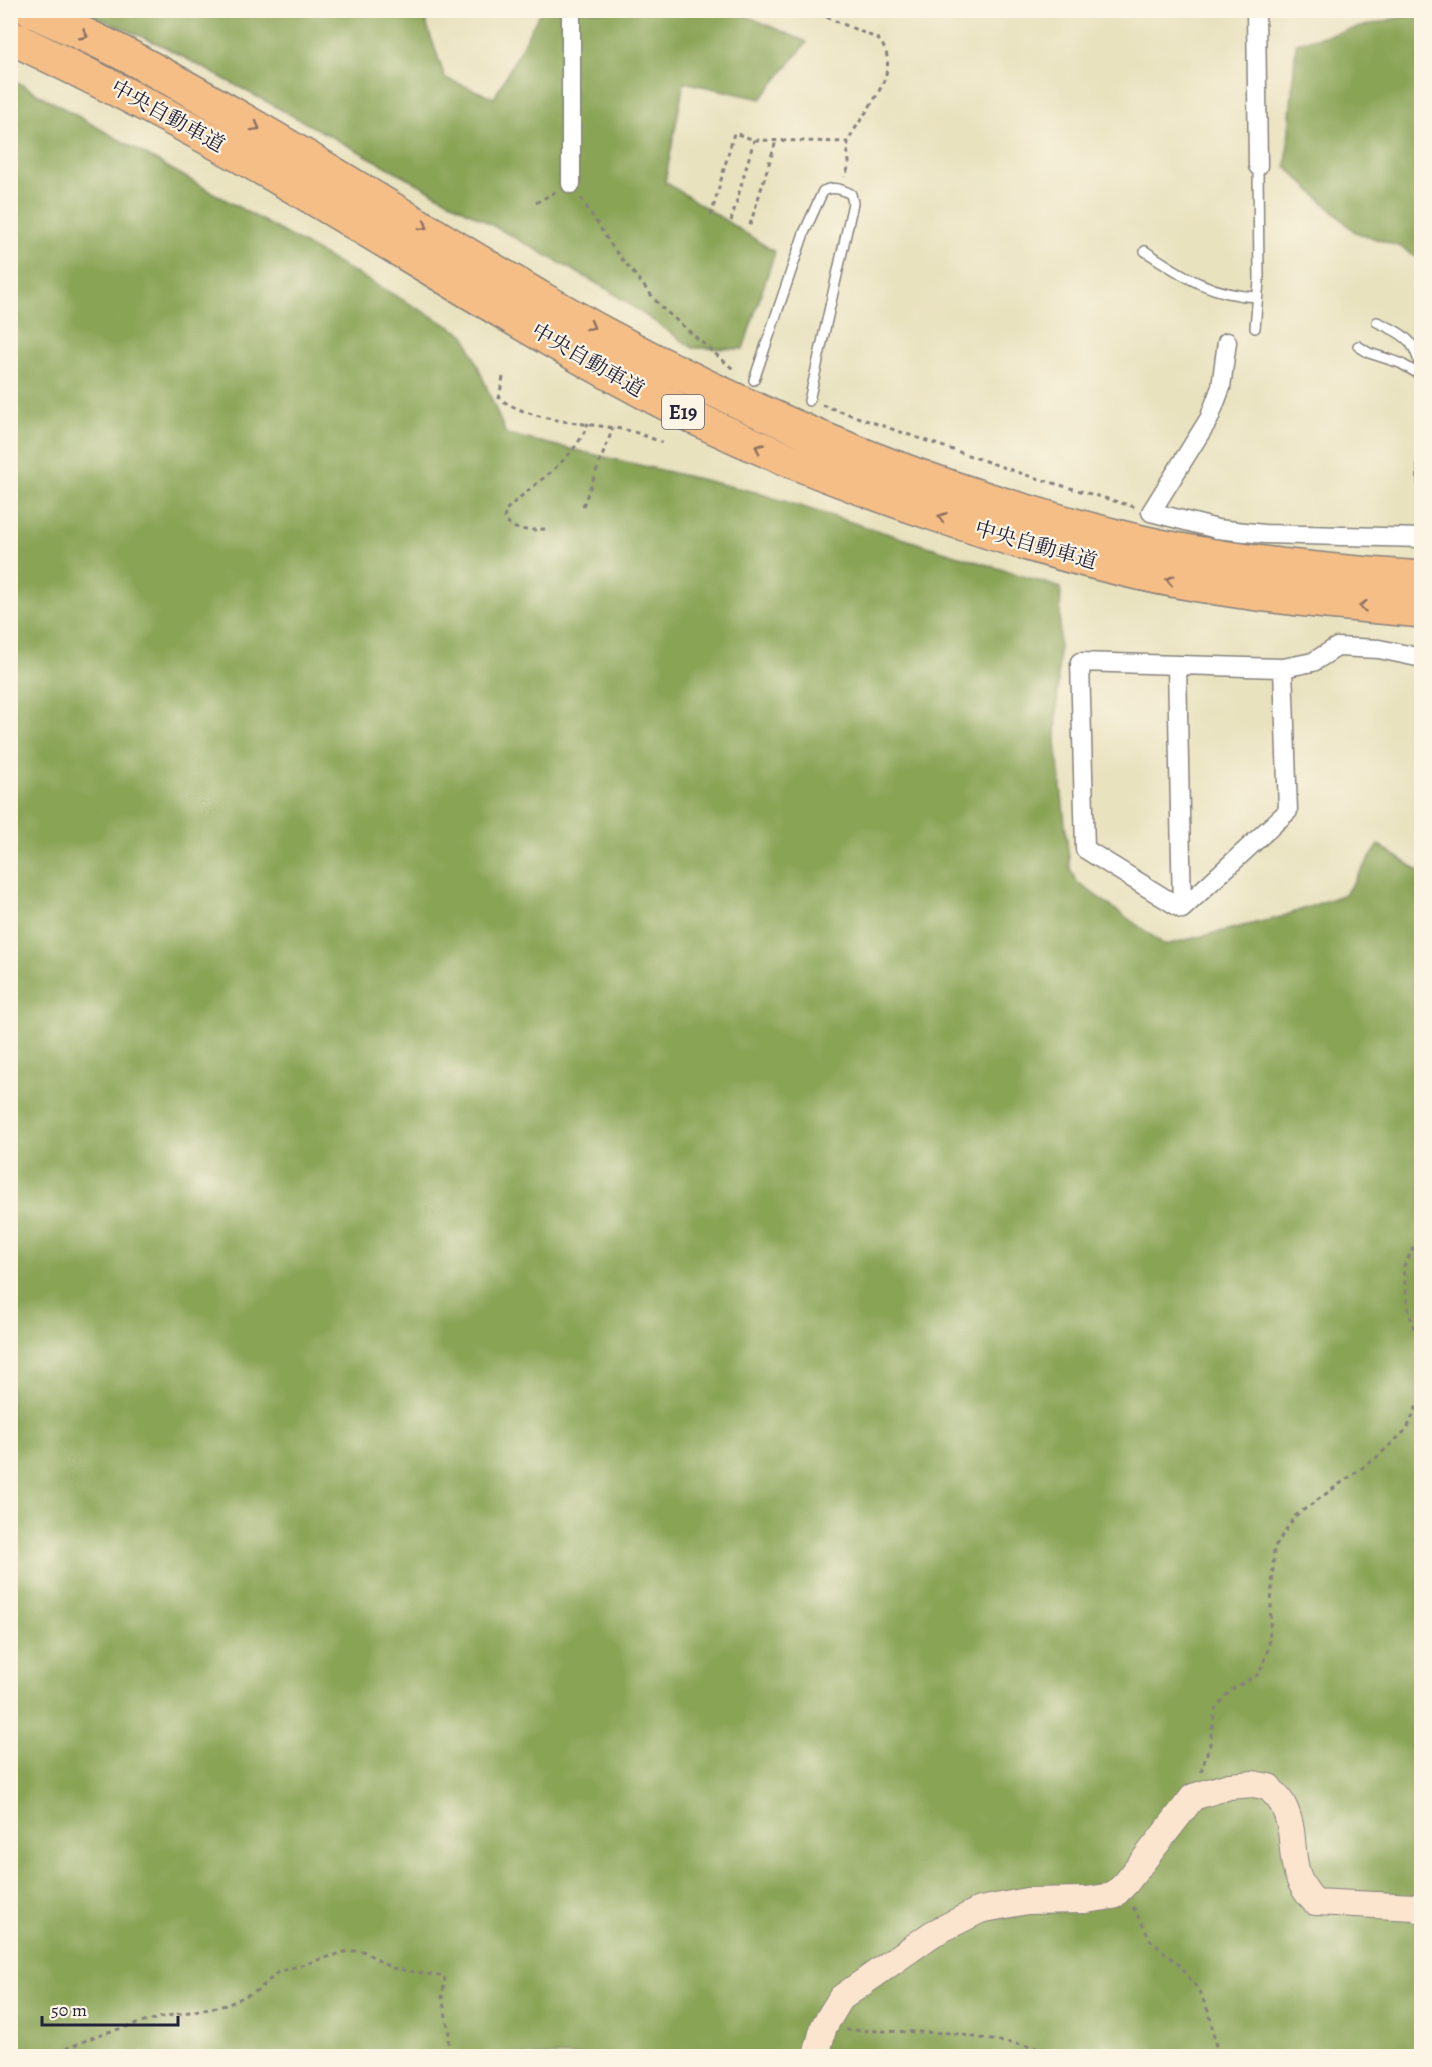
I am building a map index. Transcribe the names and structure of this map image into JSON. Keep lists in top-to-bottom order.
{
  "streets": {
    "highway": ["中央自動車道", "E19"]
  },
  "scale_bar": "50 m"
}
